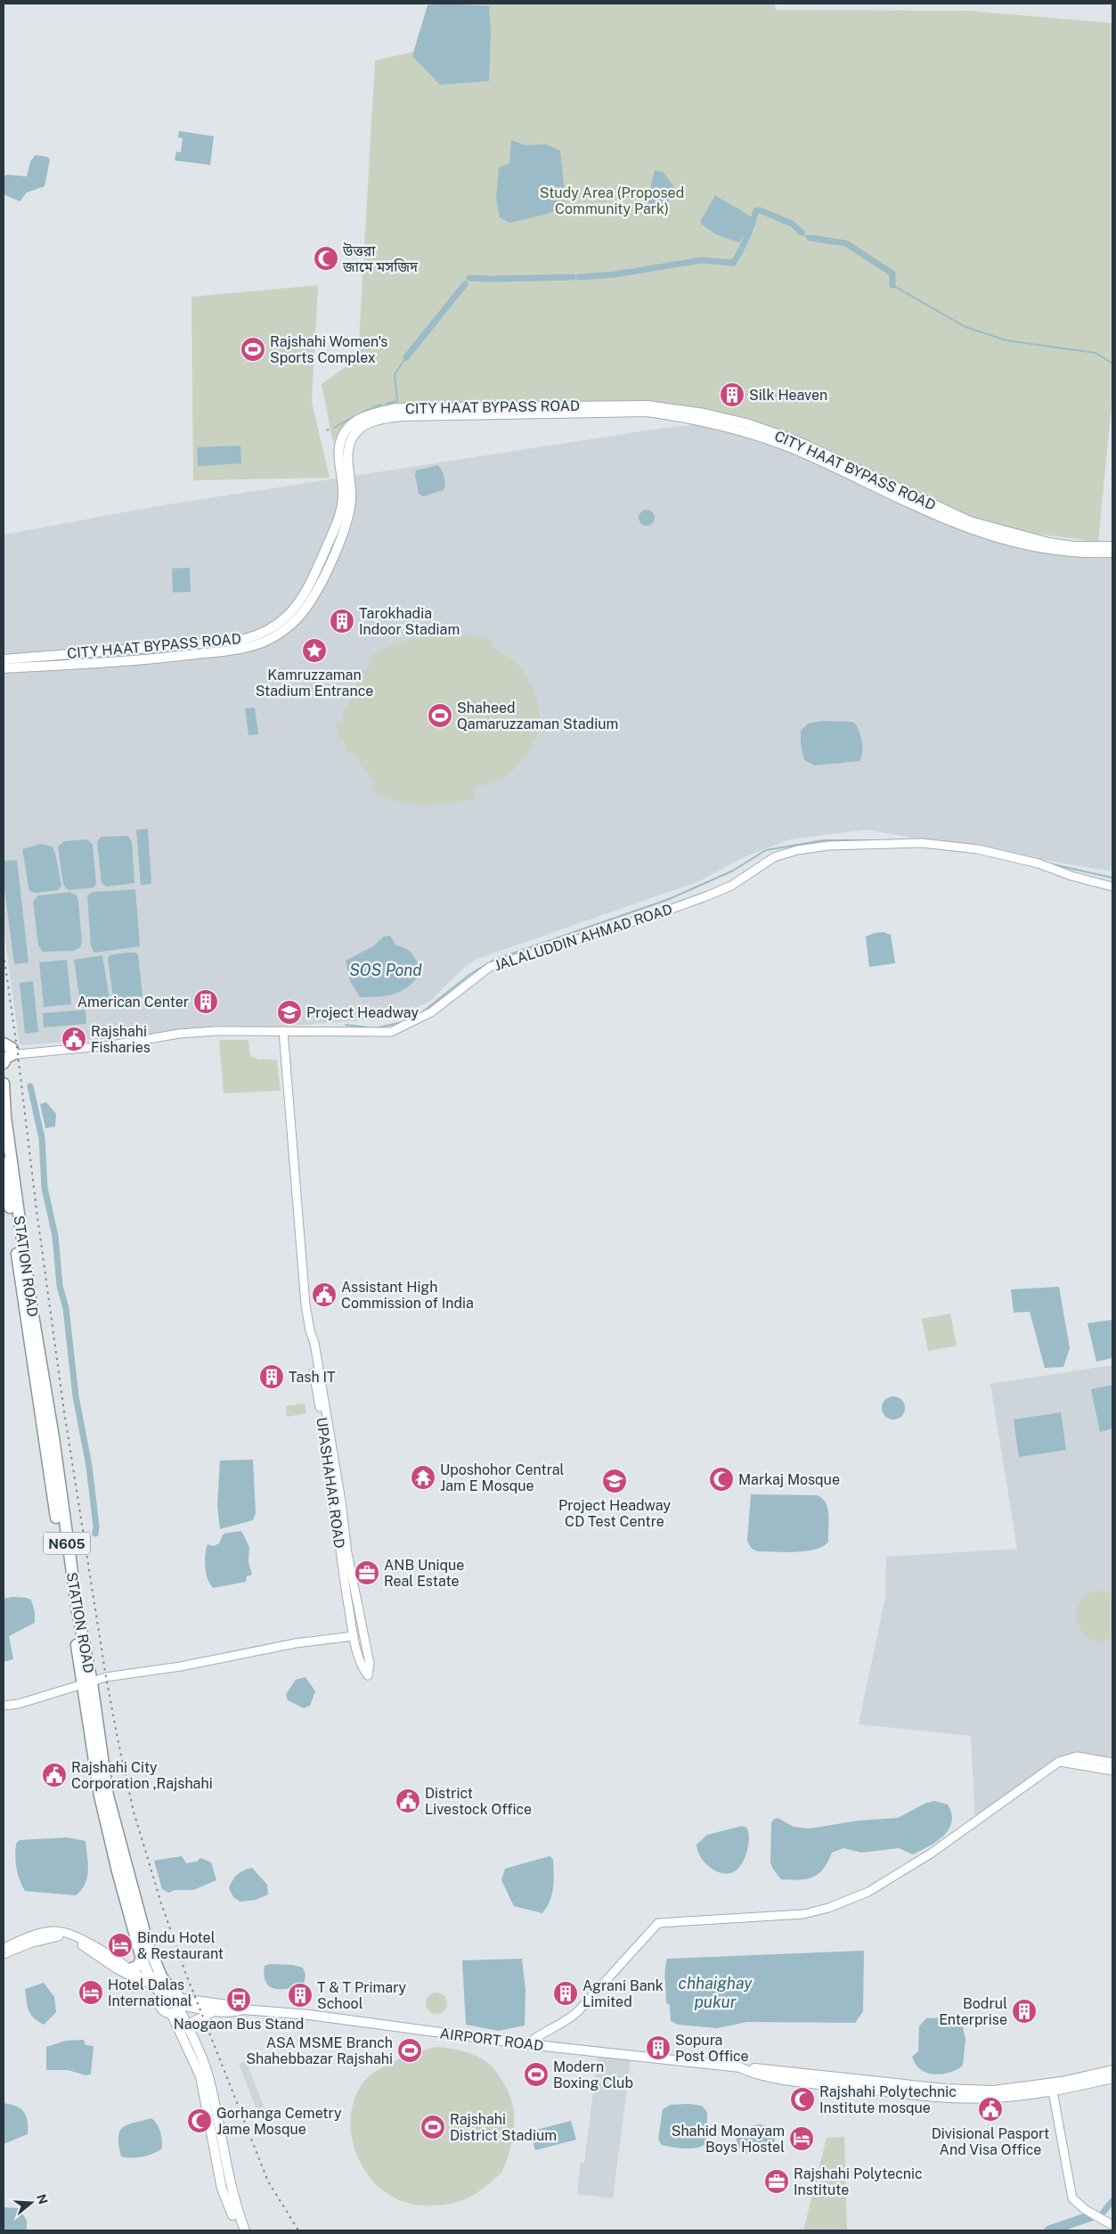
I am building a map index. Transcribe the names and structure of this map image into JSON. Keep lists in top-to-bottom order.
{
  "streets": {
    "highway": ["STATION ROAD", "N605"],
    "main road": ["CITY HAAT BYPASS ROAD", "AIRPORT ROAD"],
    "street": ["JALALUDDIN AHMAD ROAD", "UPASHAHAR ROAD"]
  },
  "crossings": [
    ["STATION ROAD", "N605"],
    ["STATION ROAD", "AIRPORT ROAD"],
    ["N605", "AIRPORT ROAD"]
  ],
  "water": ["SOS Pond", "chhaighay pukur"],
  "parks": ["Study Area (Proposed Community Park)"],
  "places": {
    "mosque": [
      "উত্তরা জামে মসজিদ",
      "Markaj Mosque",
      "Rajshahi Polytechnic Institute mosque",
      "Gorhanga Cemetry Jame Mosque"
    ],
    "sports": [
      "Rajshahi Women's Sports Complex",
      "Shaheed Qamaruzzaman Stadium",
      "ASA MSME Branch Shahebbazar Rajshahi",
      "Modern Boxing Club",
      "Rajshahi District Stadium"
    ],
    "building": [
      "Silk Heaven",
      "Tarokhadia Indoor Stadiam",
      "American Center",
      "Tash IT",
      "Agrani Bank Limited",
      "T & T Primary School",
      "Bodrul Enterprise",
      "Sopura Post Office"
    ],
    "place": ["Kamruzzaman Stadium Entrance"],
    "school or university": ["Project Headway", "Project Headway CD Test Centre"],
    "public building": [
      "Rajshahi Fisharies",
      "Assistant High Commission of India",
      "Rajshahi City Corporation ,Rajshahi",
      "District Livestock Office",
      "Divisional Pasport And Visa Office"
    ],
    "temple": ["Uposhohor Central Jam E Mosque"],
    "office": ["ANB Unique Real Estate", "Rajshahi Polytecnic Institute"],
    "hotel": ["Bindu Hotel & Restaurant", "Hotel Dalas International", "Shahid Monayam Boys Hostel"],
    "bus stop": ["Naogaon Bus Stand"]
  },
  "north": "right"
}
